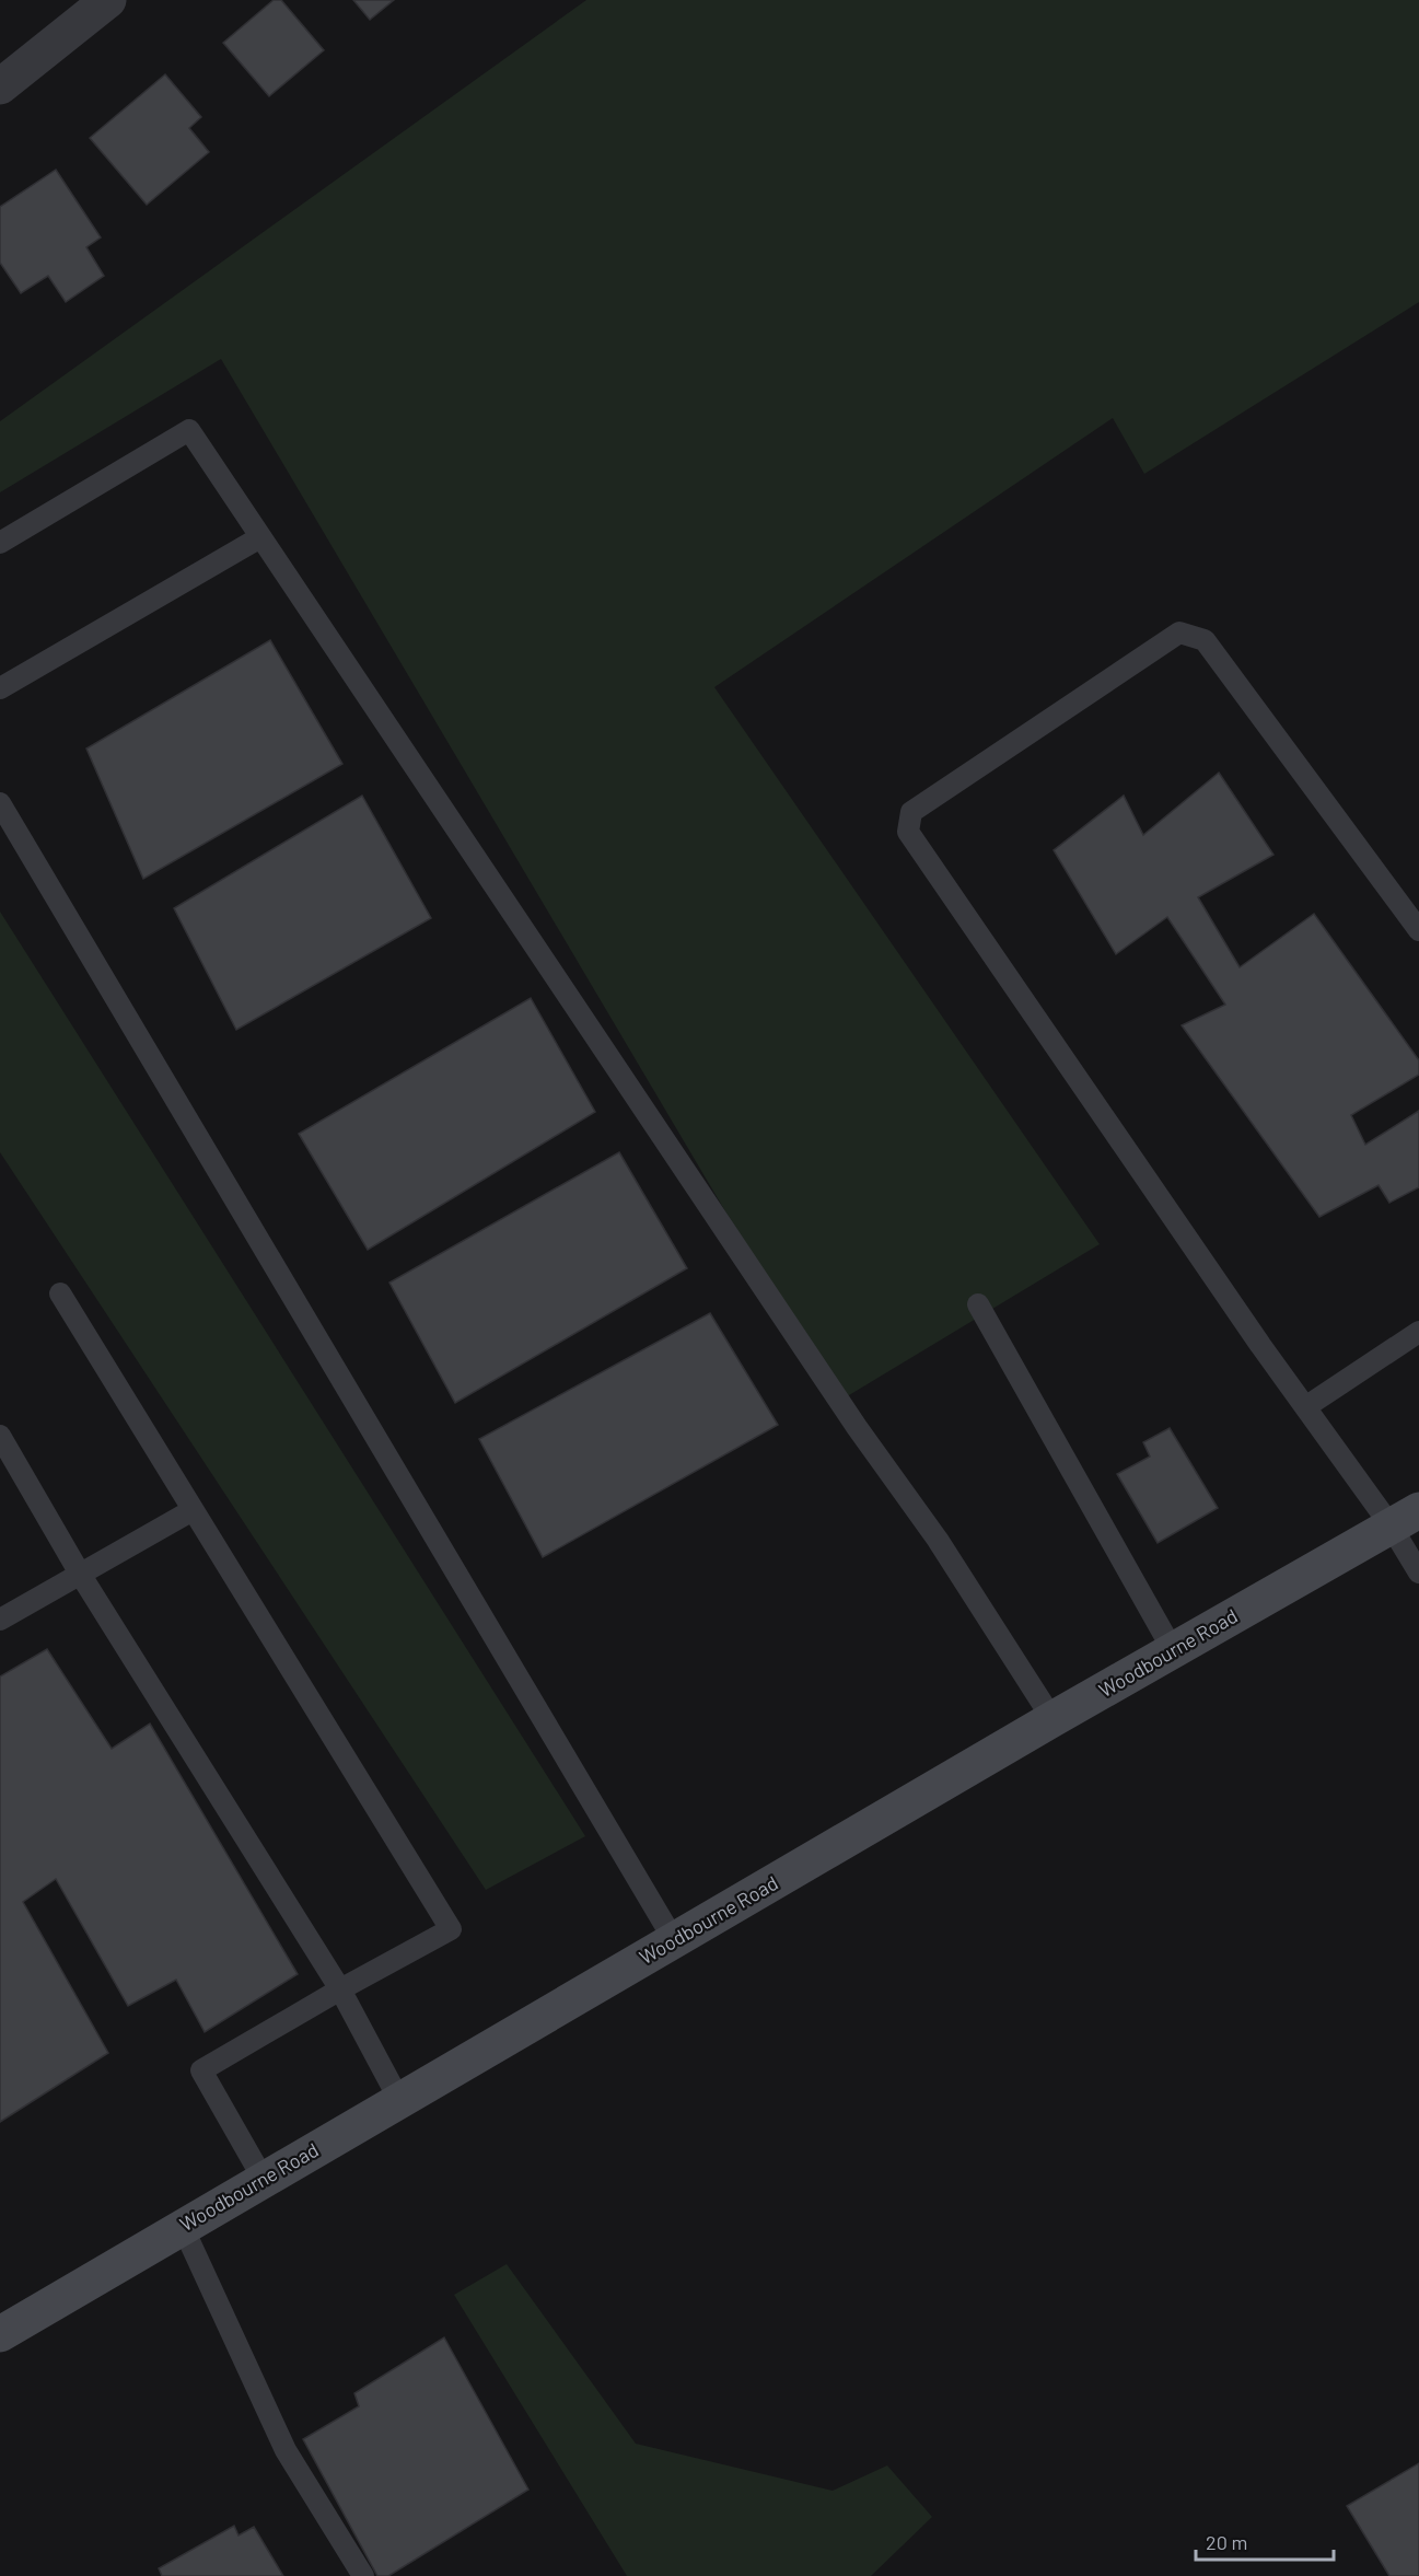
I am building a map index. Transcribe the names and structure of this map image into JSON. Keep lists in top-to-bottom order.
{
  "streets": {
    "main road": ["Woodbourne Road"]
  },
  "scale_bar": "20 m"
}
